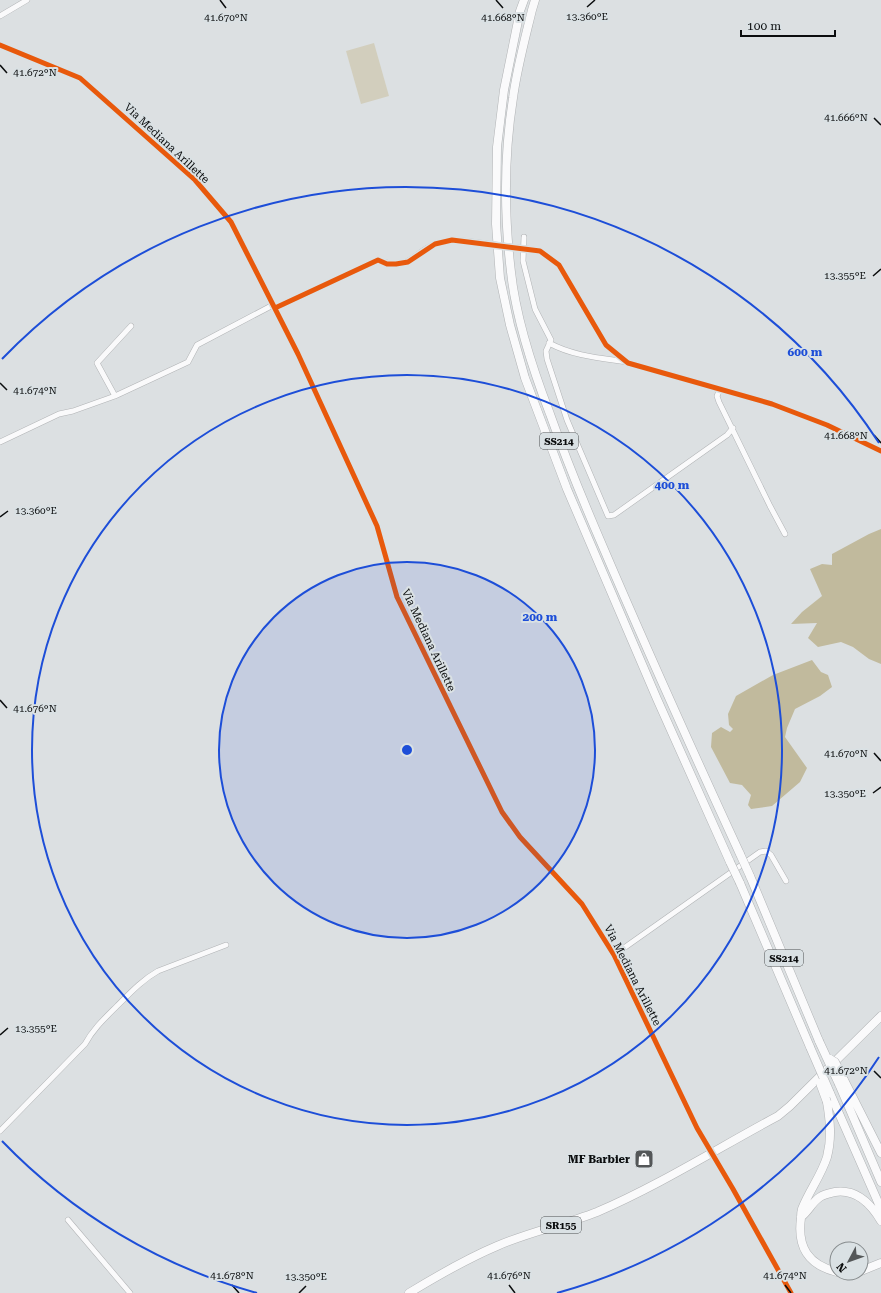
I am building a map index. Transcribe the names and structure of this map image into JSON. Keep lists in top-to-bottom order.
{
  "streets": {
    "main road": ["SS214", "SR155"],
    "street": ["Via Mediana Arillette"]
  },
  "crossings": [
    ["Via Mediana Arillette", "SR155"]
  ],
  "places": {
    "shop": ["MF Barbier"]
  },
  "scale_bar": "100 m",
  "north": "bottom left",
  "coordinates": [
    "13.360°E",
    "41.670°N",
    "41.668°N",
    "41.672°N",
    "41.666°N",
    "13.355°E",
    "41.674°N",
    "41.676°N",
    "13.350°E",
    "41.678°N"
  ],
  "rings": ["600 m", "400 m", "200 m"]
}
